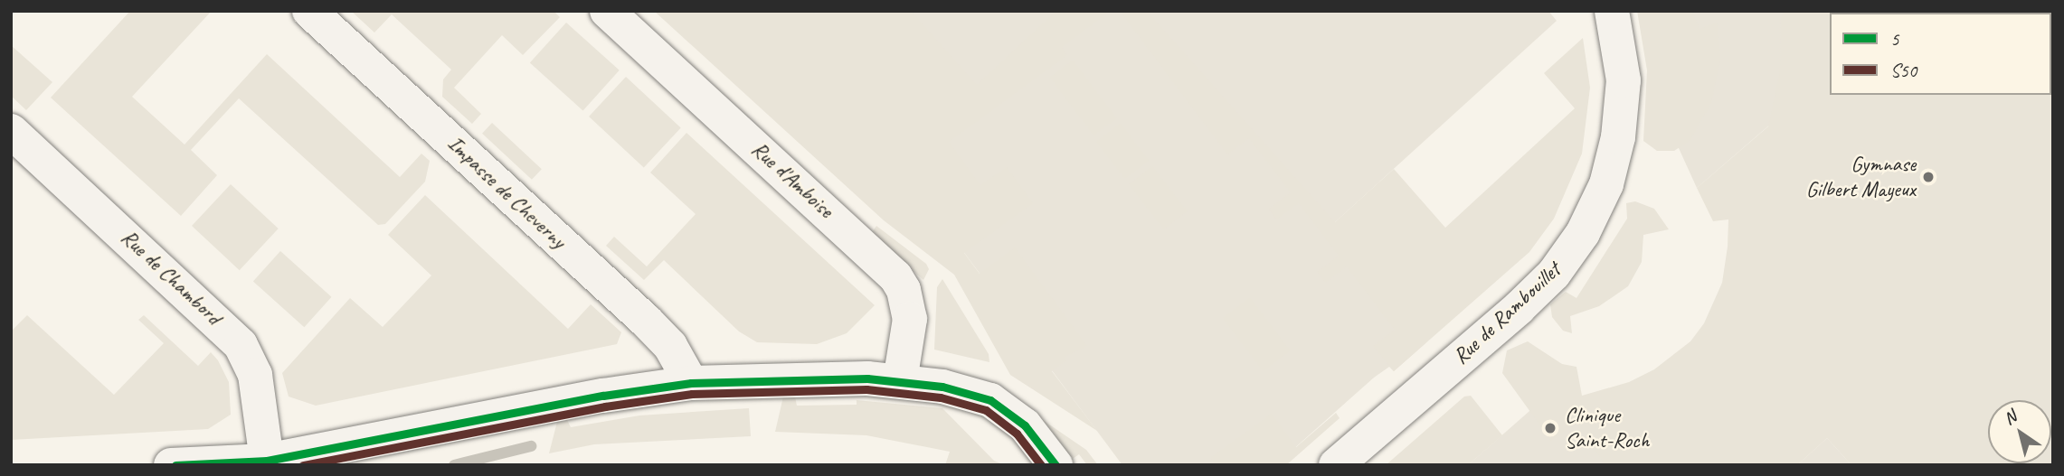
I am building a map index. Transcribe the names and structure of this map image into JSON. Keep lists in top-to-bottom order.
{
  "streets": {
    "street": [
      "Rue d'Amboise",
      "Impasse de Cheverny",
      "Rue de Chambord",
      "Rue de Rambouillet"
    ]
  },
  "places": ["Gymnase Gilbert Mayeux", "Clinique Saint-Roch"],
  "lines": ["transit line 5", "transit line S50"],
  "legend": ["5", "S50"],
  "north": "top left"
}
